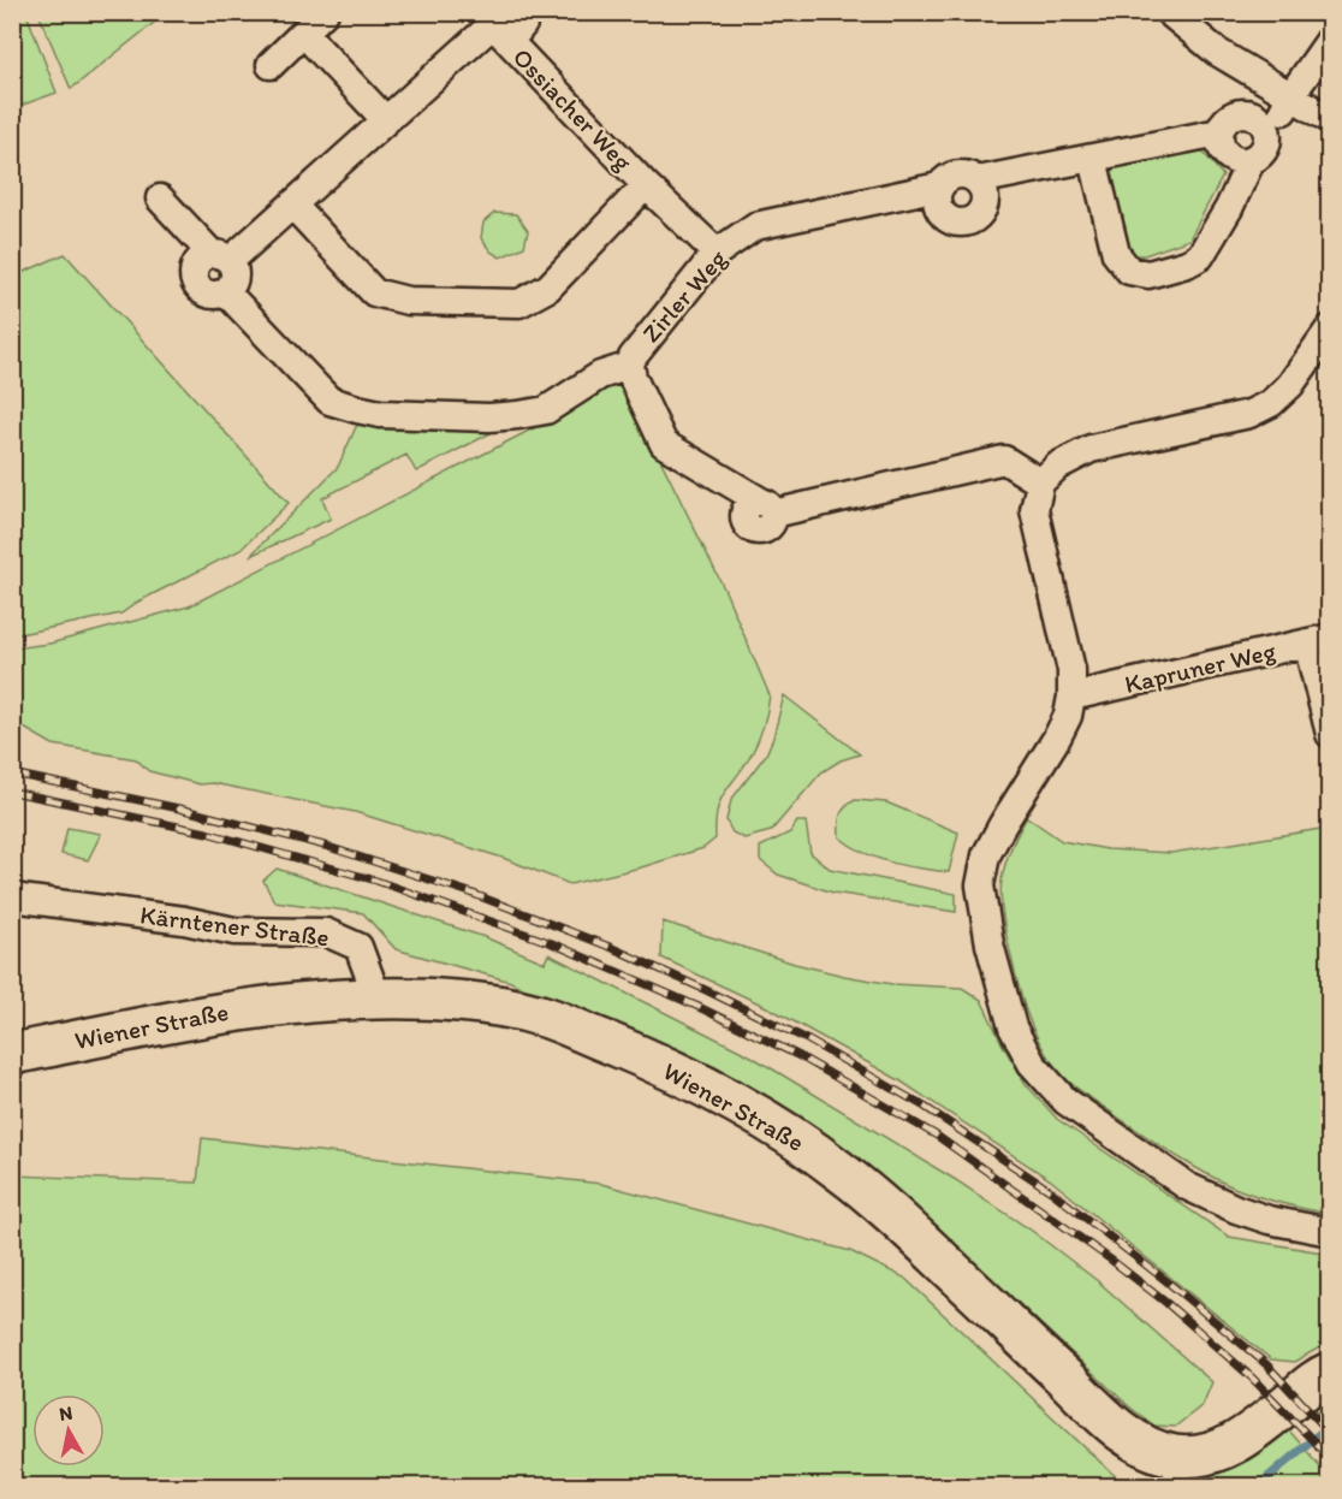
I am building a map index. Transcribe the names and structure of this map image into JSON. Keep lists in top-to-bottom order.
{
  "streets": {
    "street": [
      "Ossiacher Weg",
      "Zirler Weg",
      "Kapruner Weg",
      "Kärntener Straße",
      "Wiener Straße"
    ]
  },
  "crossings": [
    ["Ossiacher Weg", "Zirler Weg"],
    ["Kärntener Straße", "Wiener Straße"]
  ],
  "north": "top"
}
